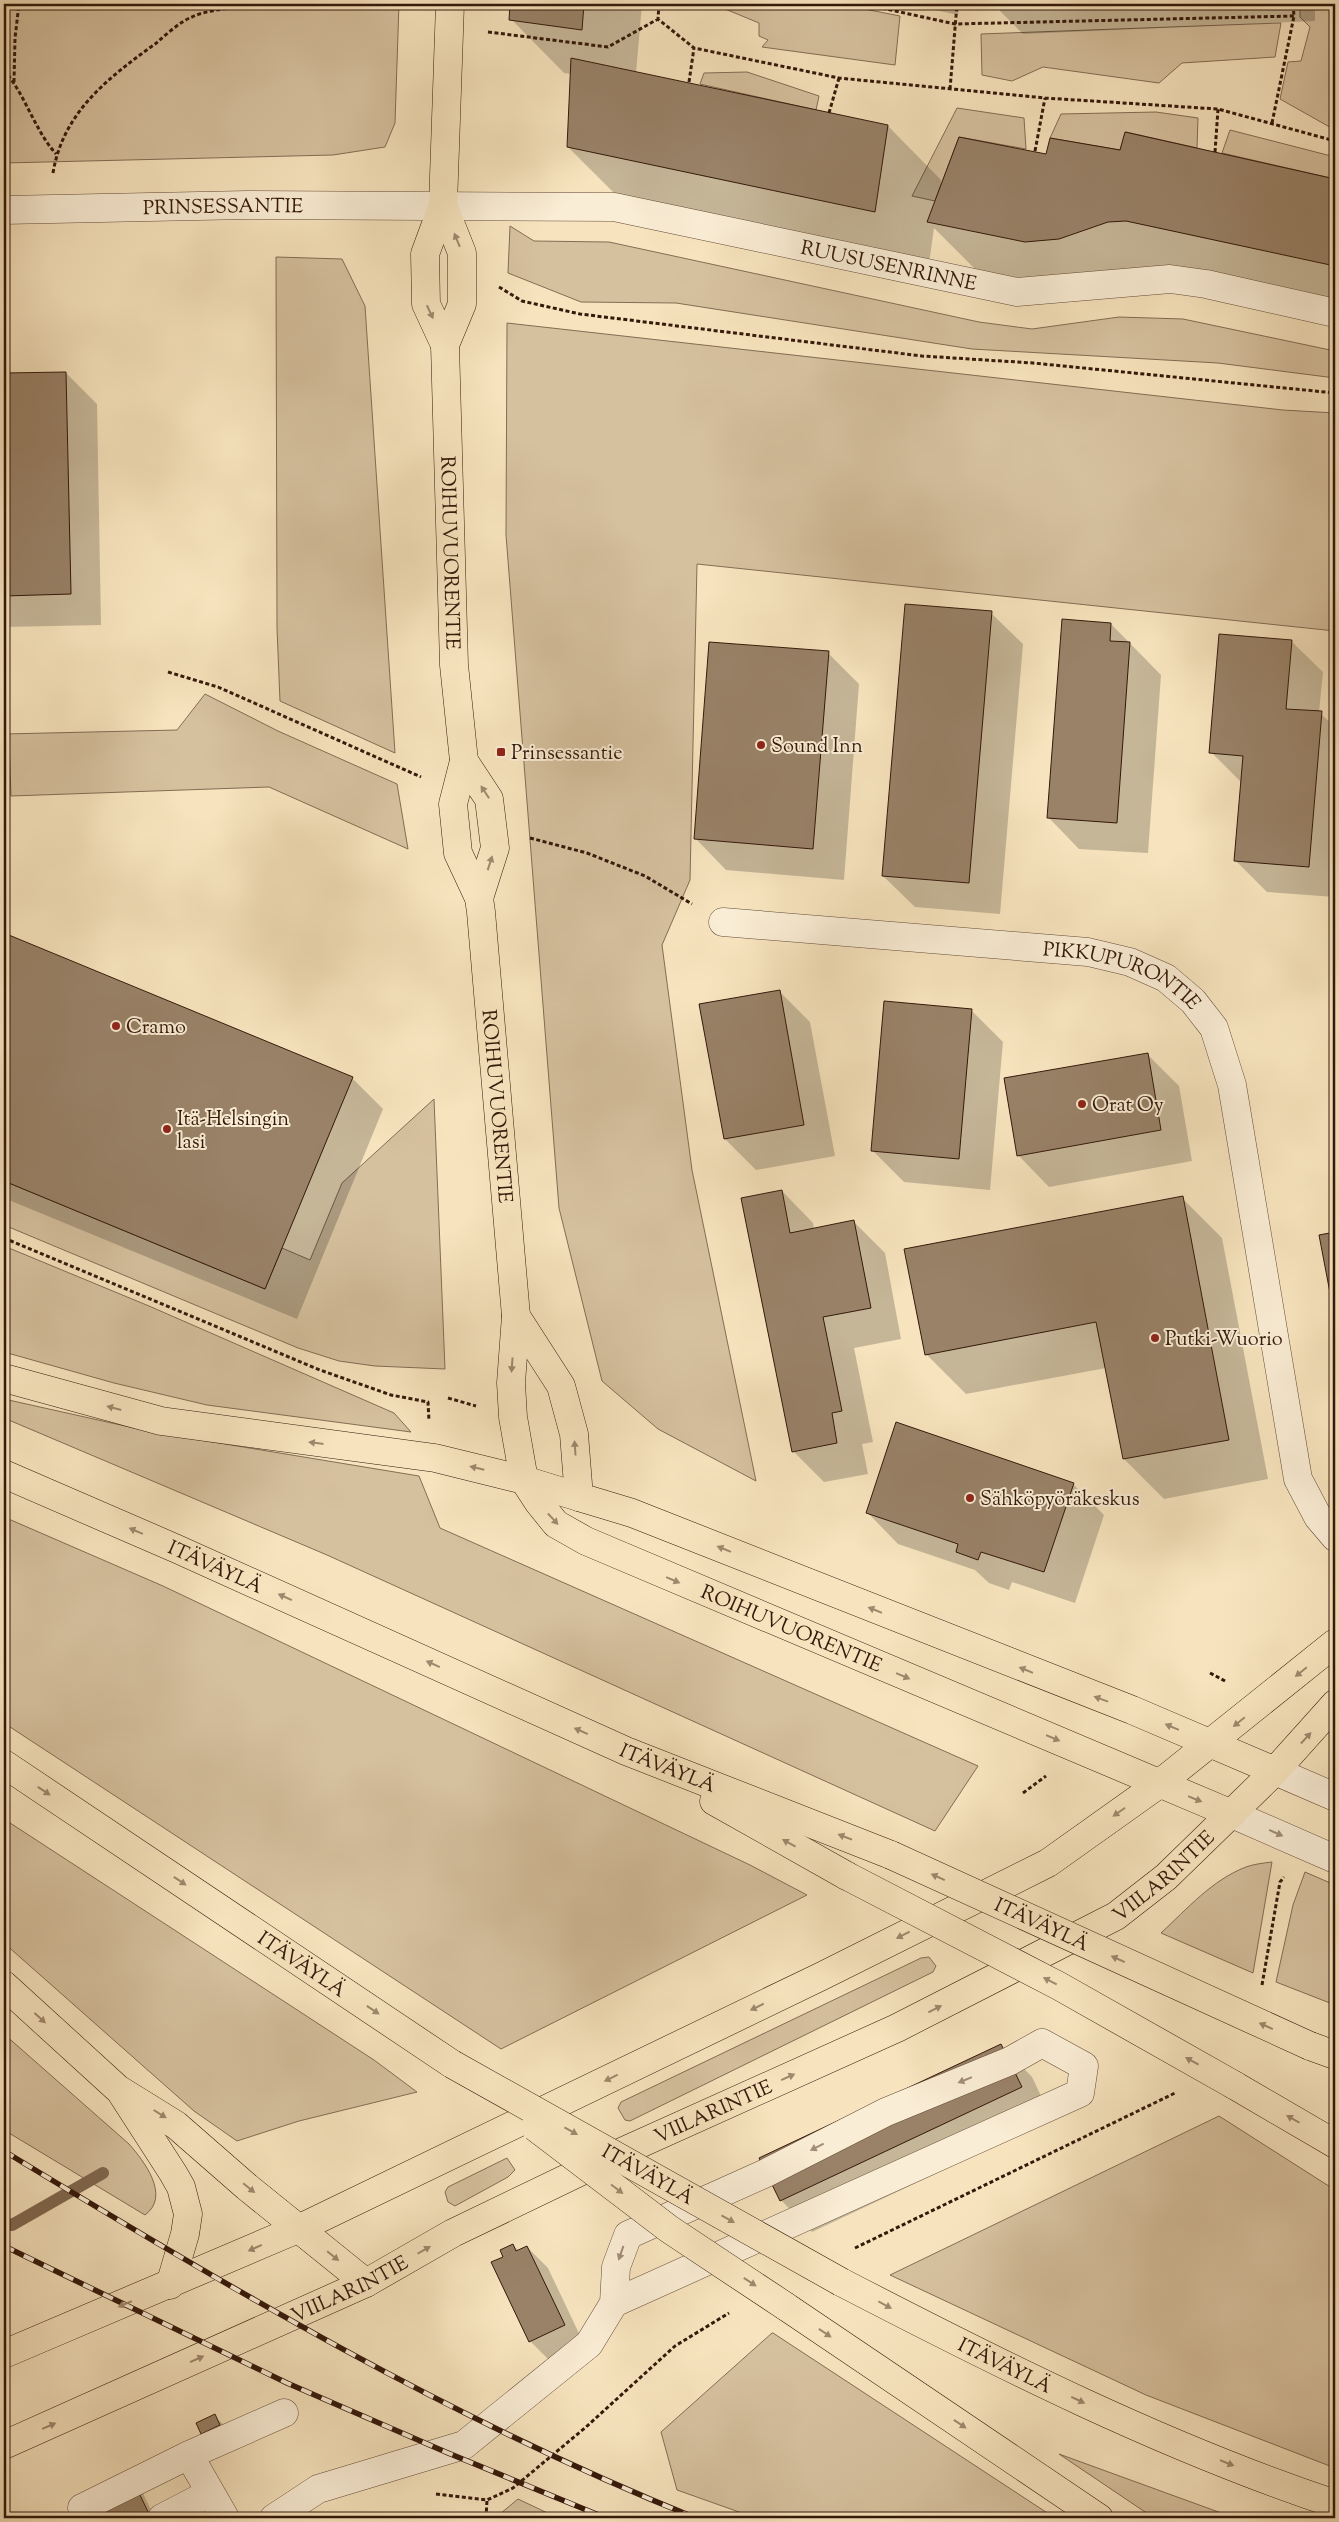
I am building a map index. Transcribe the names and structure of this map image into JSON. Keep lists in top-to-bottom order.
{
  "streets": {
    "main road": ["ROIHUVUORENTIE", "ITÄVÄYLÄ", "VIILARINTIE"],
    "street": ["PRINSESSANTIE", "RUUSUSENRINNE", "PIKKUPURONTIE"]
  },
  "crossings": [
    ["PRINSESSANTIE", "RUUSUSENRINNE"],
    ["PRINSESSANTIE", "ROIHUVUORENTIE"],
    ["RUUSUSENRINNE", "ROIHUVUORENTIE"],
    ["ROIHUVUORENTIE", "VIILARINTIE"]
  ],
  "places": {
    "other": [
      "Sound Inn",
      "Cramo",
      "Orat Oy",
      "Itä-Helsingin lasi",
      "Putki-Wuorio",
      "Sähköpyöräkeskus"
    ],
    "transit": ["Prinsessantie"]
  }
}
